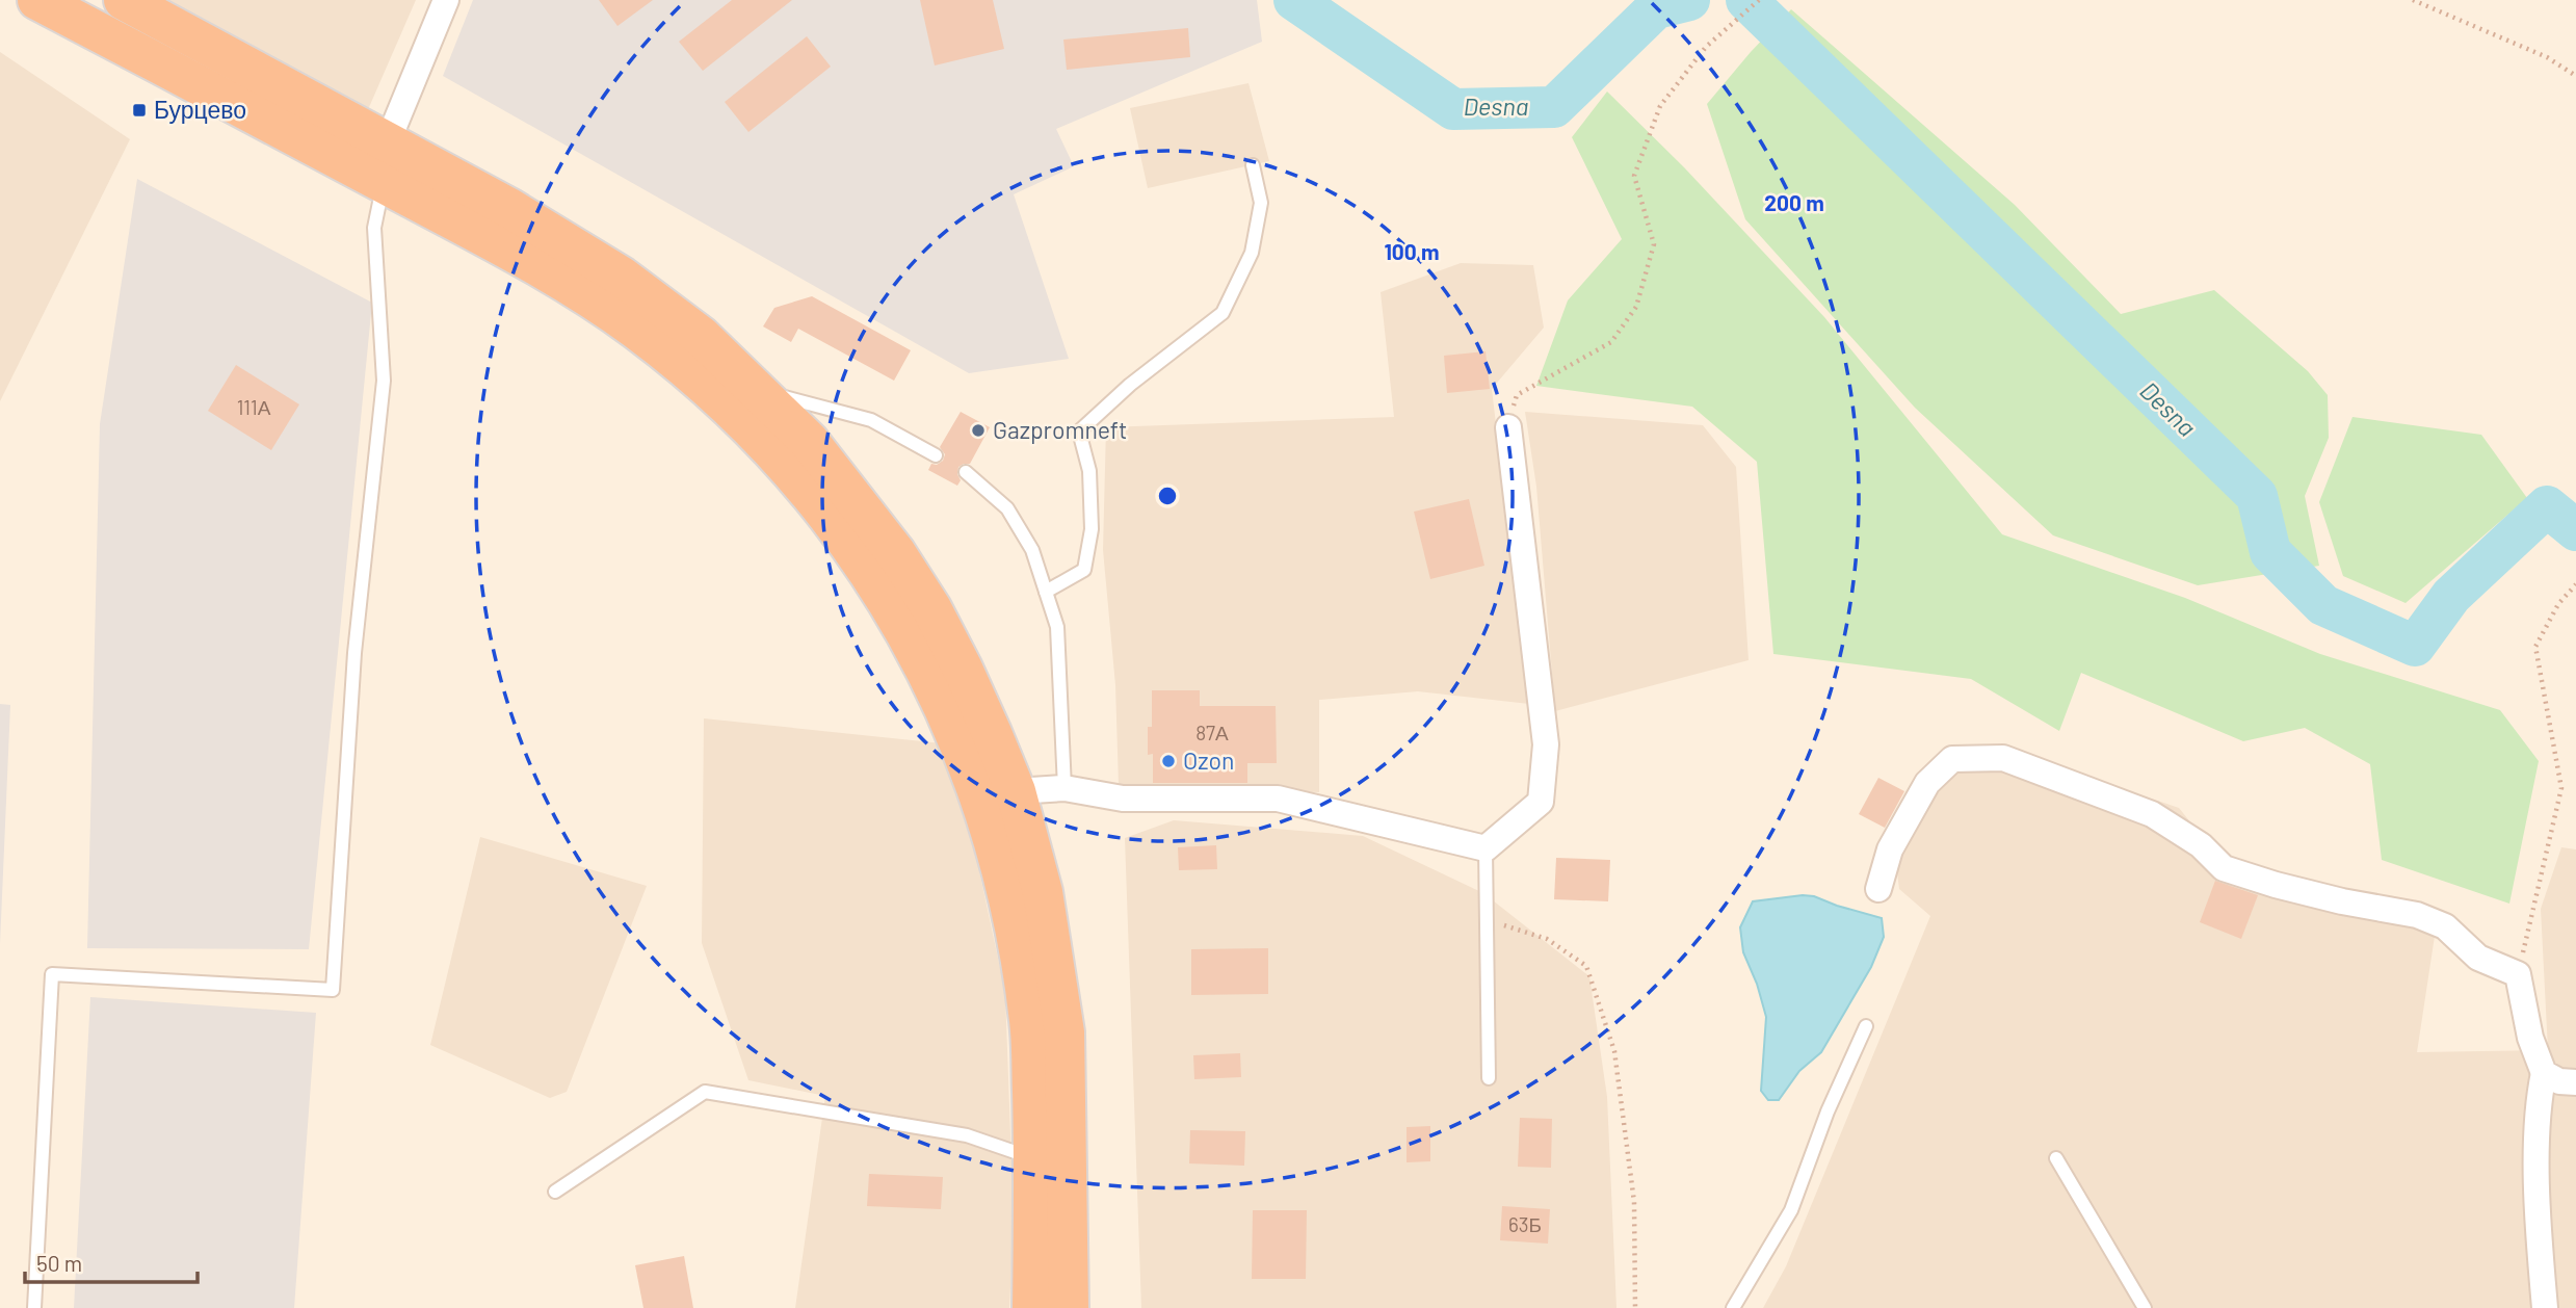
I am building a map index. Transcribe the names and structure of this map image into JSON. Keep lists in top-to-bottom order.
{
  "water": ["Desna"],
  "places": {
    "transit": ["Бурцево"],
    "other": ["Gazpromneft", "Ozon"]
  },
  "house_numbers": ["111А", "87А", "63Б"],
  "scale_bar": "50 m",
  "rings": ["200 m", "100 m"]
}
